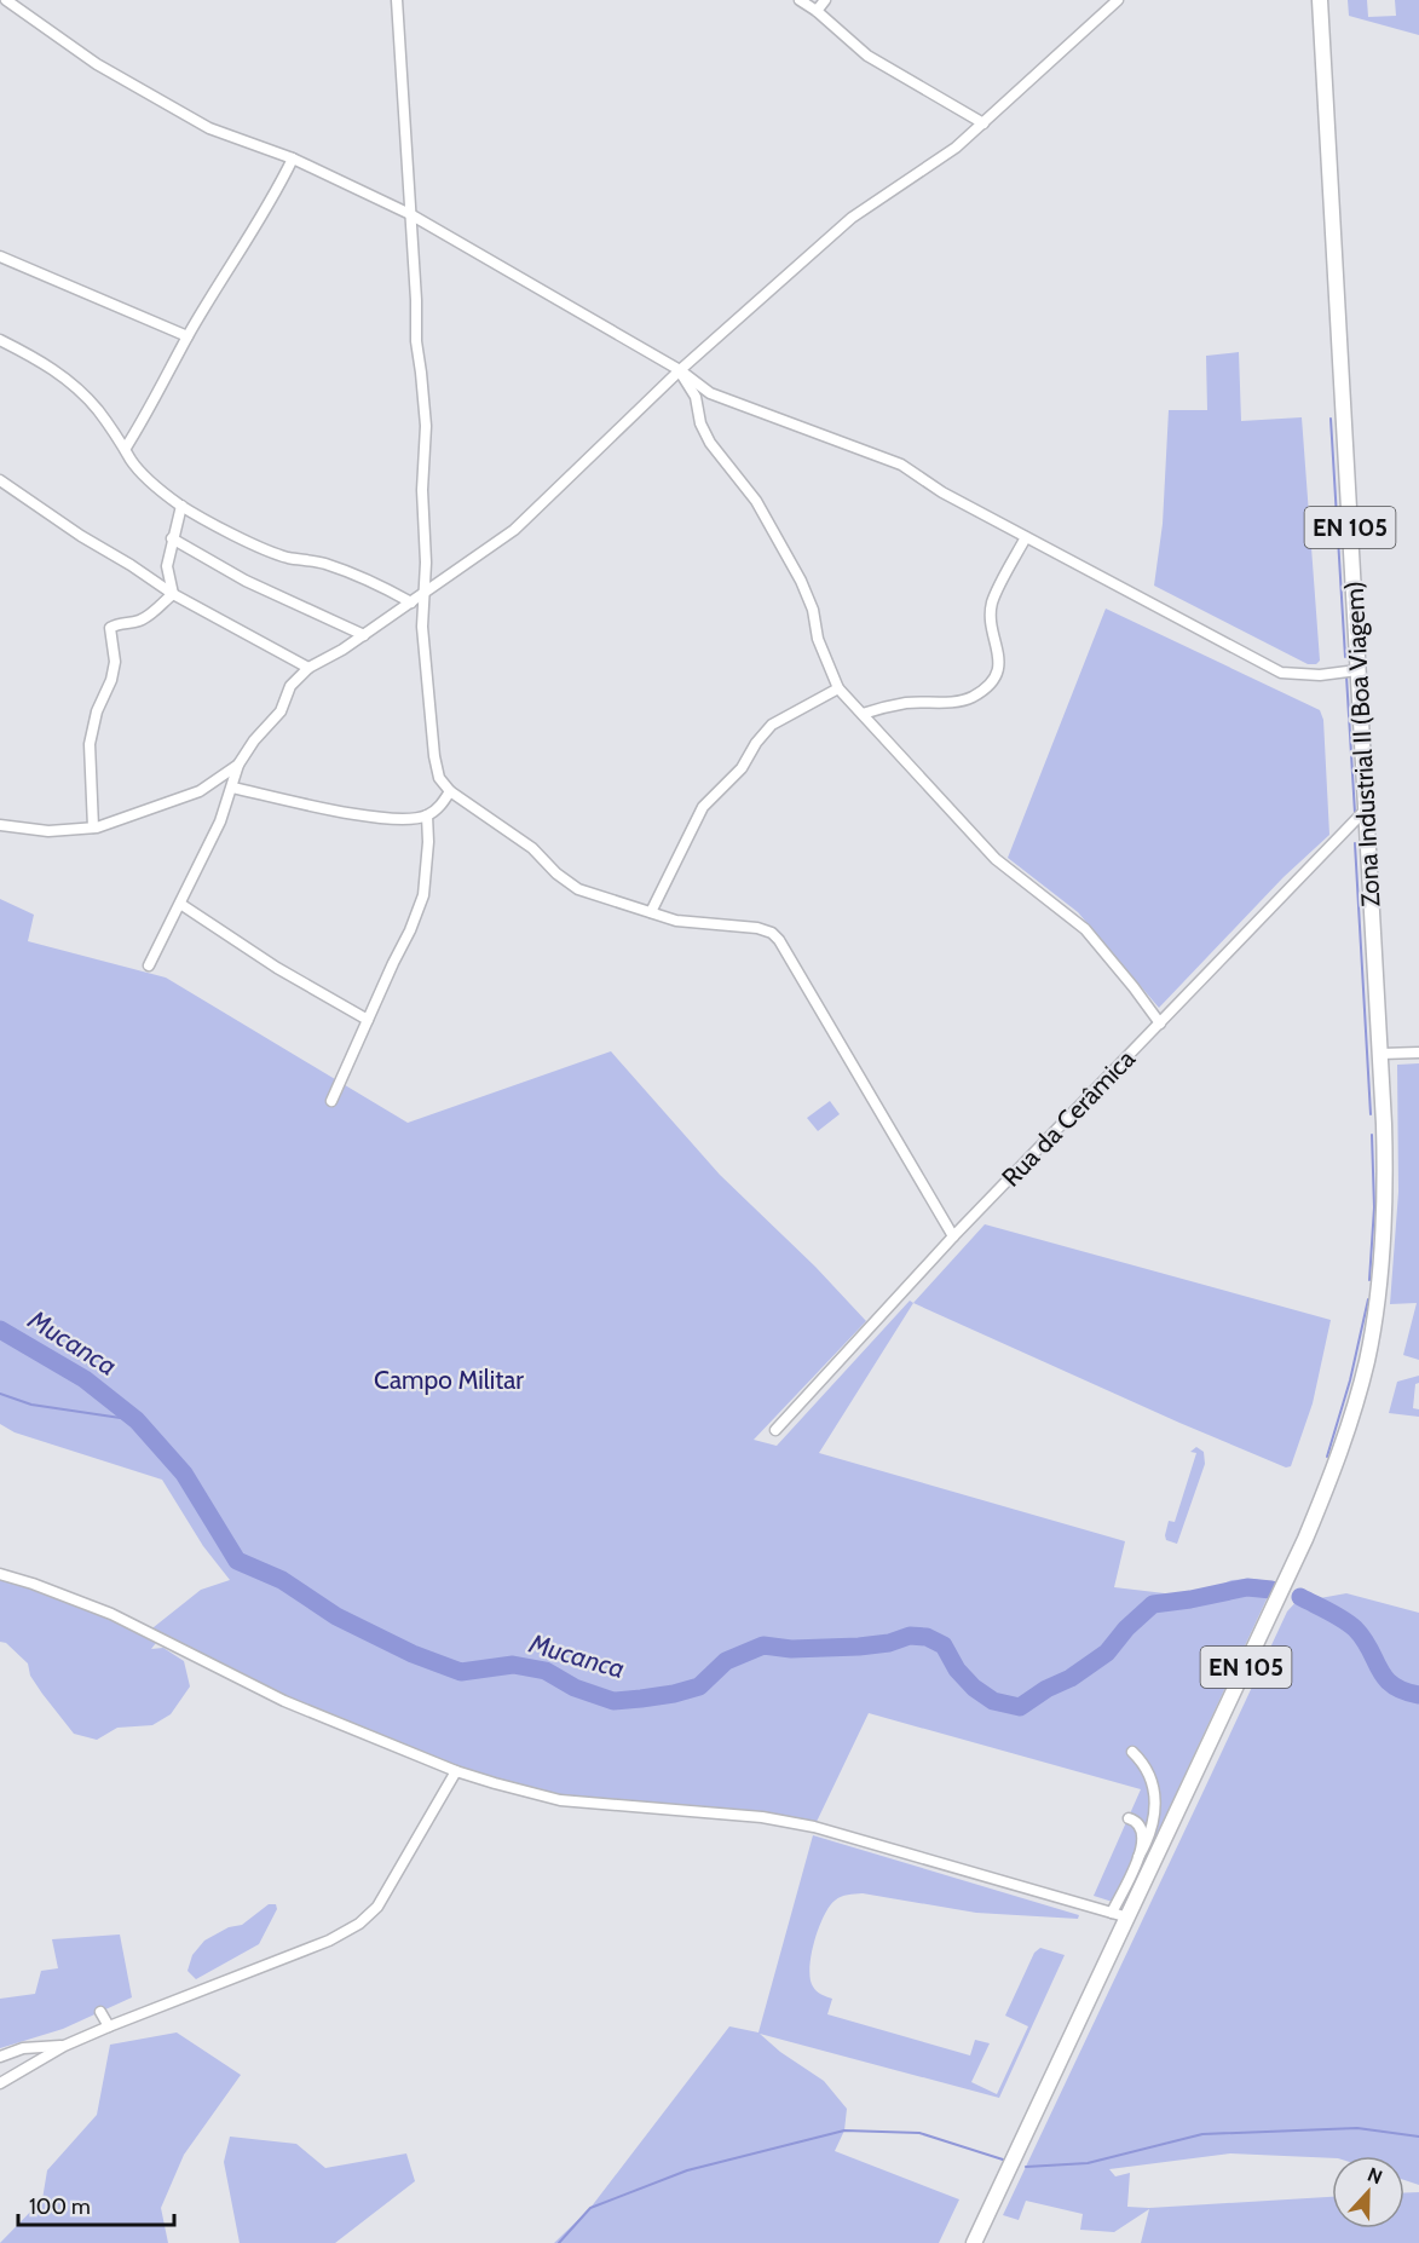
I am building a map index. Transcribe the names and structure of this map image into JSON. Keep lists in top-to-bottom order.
{
  "streets": {
    "main road": ["EN 105", "Zona Industrial II (Boa Viagem)"],
    "street": ["Rua da Cerâmica"]
  },
  "crossings": [
    ["EN 105", "Zona Industrial II (Boa Viagem)"],
    ["Zona Industrial II (Boa Viagem)", "Rua da Cerâmica"]
  ],
  "water": ["Mucanca"],
  "parks": ["Campo Militar"],
  "scale_bar": "100 m",
  "north": "top"
}
